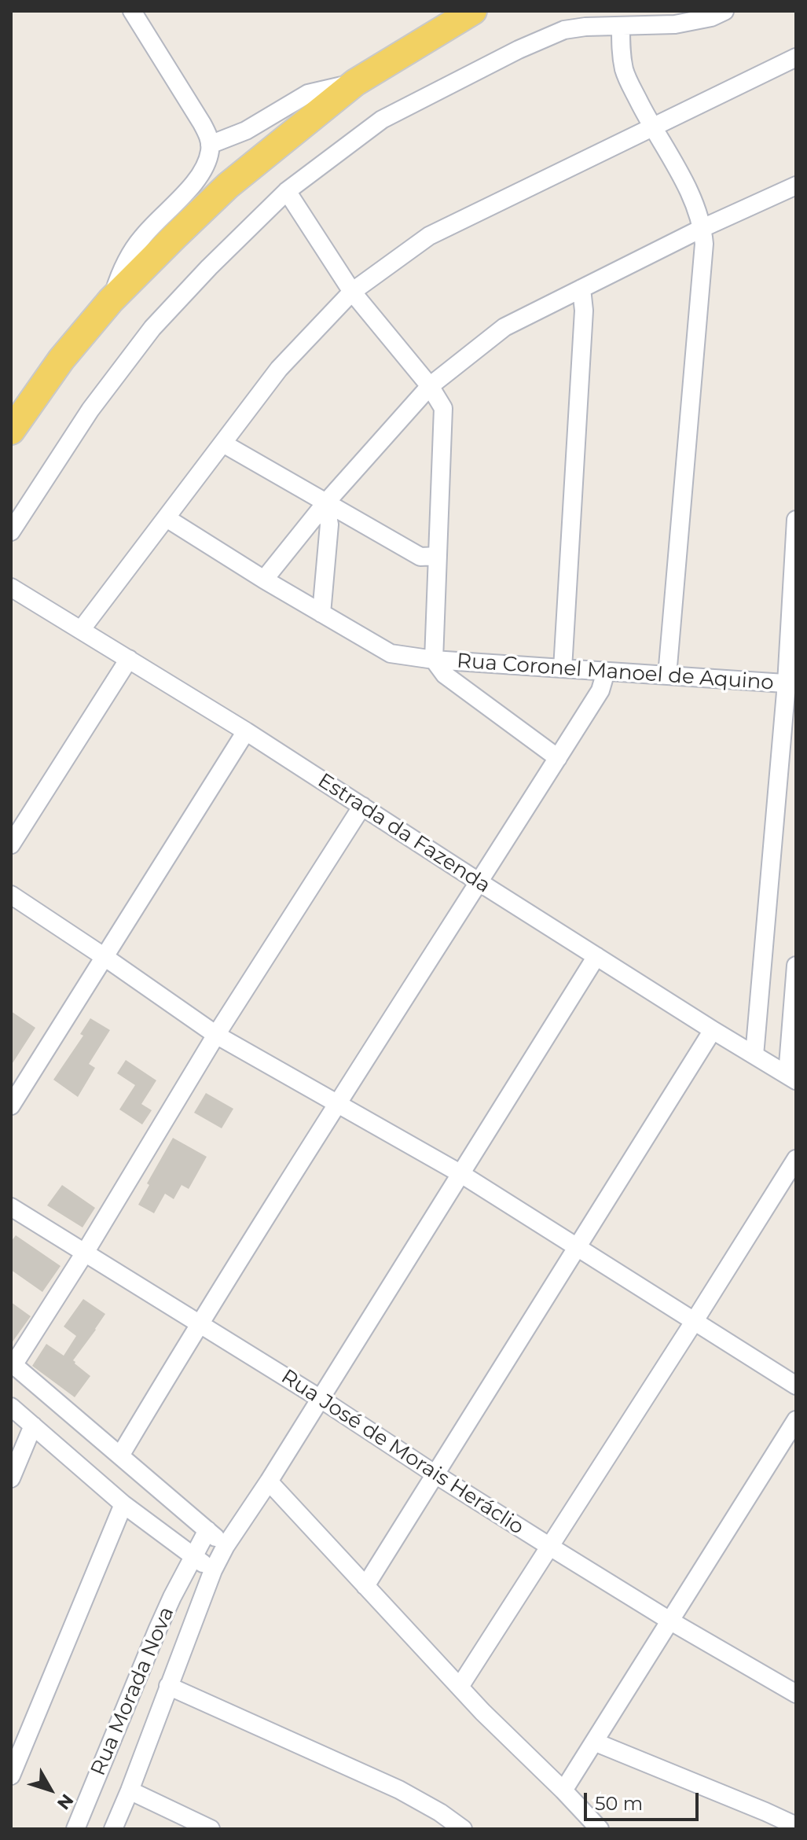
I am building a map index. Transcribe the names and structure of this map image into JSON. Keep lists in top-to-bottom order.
{
  "streets": {
    "street": [
      "Rua Coronel Manoel de Aquino",
      "Estrada da Fazenda",
      "Rua José de Morais Heráclio",
      "Rua Morada Nova"
    ]
  },
  "scale_bar": "50 m",
  "north": "bottom right"
}
